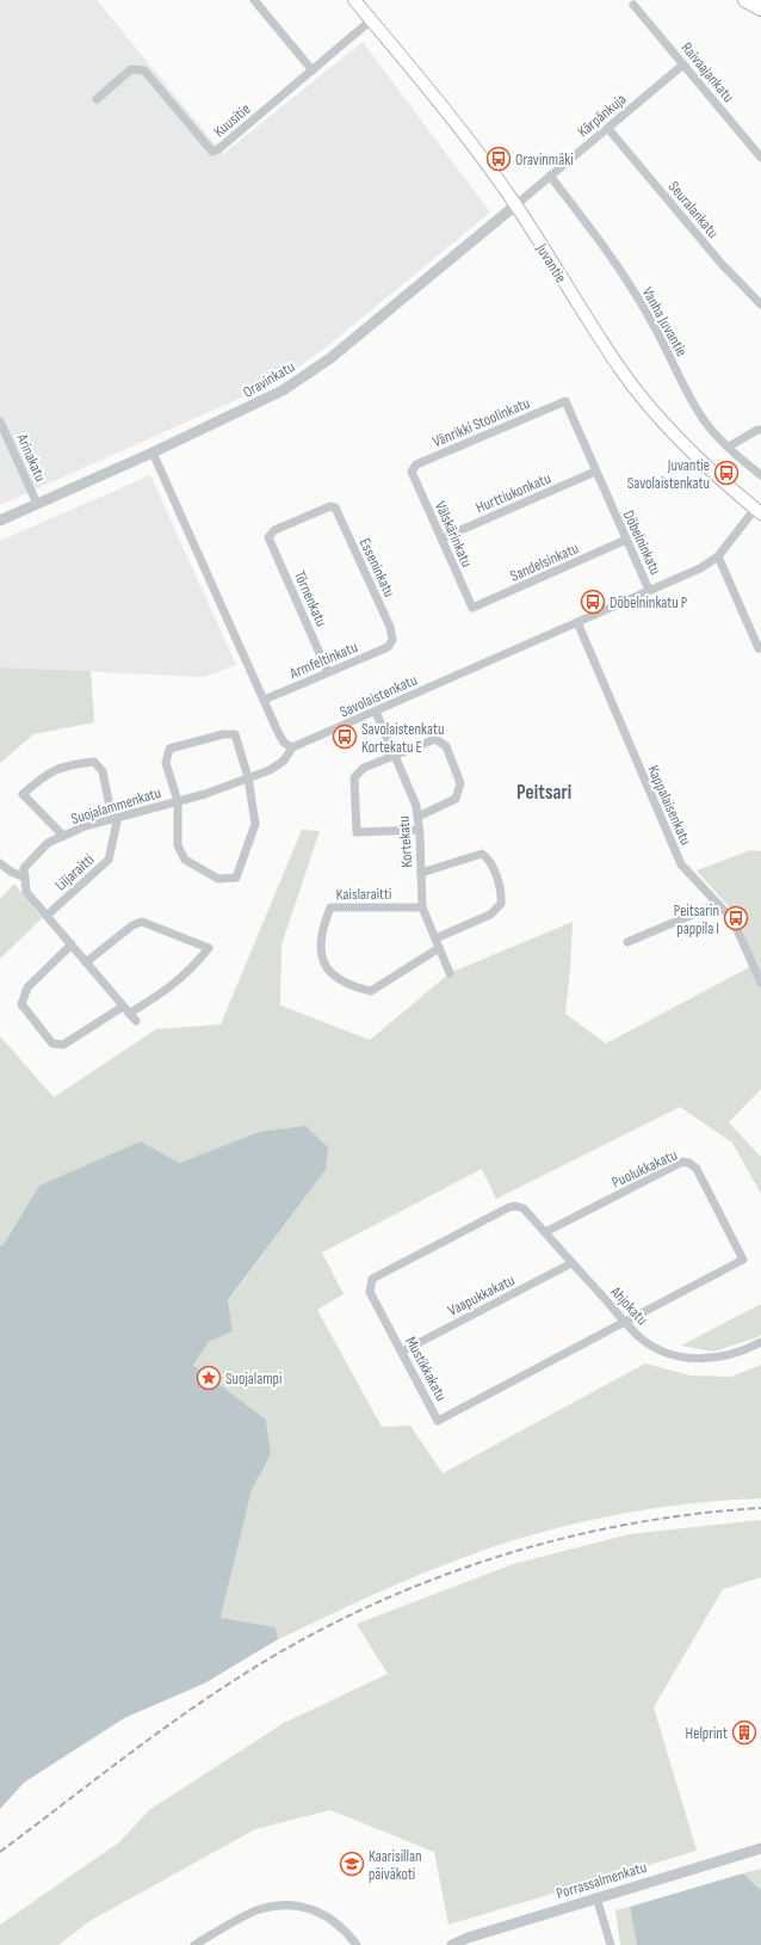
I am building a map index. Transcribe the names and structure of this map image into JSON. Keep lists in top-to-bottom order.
{
  "streets": {
    "main road": ["Juvantie"],
    "street": [
      "Raivaajankatu",
      "Kärpänkuja",
      "Kuusitie",
      "Seuralankatu",
      "Vanha Juvantie",
      "Oravinkatu",
      "Vänrikki Stoolinkatu",
      "Arinakatu",
      "Hurttiukonkatu",
      "Välskärinkatu",
      "Döbelninkatu",
      "Sandelsinkatu",
      "Esseninkatu",
      "Törnenkatu",
      "Armfeltinkatu",
      "Savolaistenkatu",
      "Suojalammenkatu",
      "Kappalaisenkatu",
      "Kortekatu",
      "Liljaraitti",
      "Kaislaraitti",
      "Puolukkakatu",
      "Vaapukkakatu",
      "Ahjokatu",
      "Mustikkakatu",
      "Porrassalmenkatu"
    ]
  },
  "crossings": [
    ["Raivaajankatu", "Kärpänkuja"],
    ["Kärpänkuja", "Seuralankatu"],
    ["Kärpänkuja", "Juvantie"],
    ["Kärpänkuja", "Vanha Juvantie"],
    ["Kärpänkuja", "Oravinkatu"],
    ["Kuusitie", "Juvantie"],
    ["Juvantie", "Oravinkatu"],
    ["Juvantie", "Savolaistenkatu"],
    ["Oravinkatu", "Arinakatu"],
    ["Vänrikki Stoolinkatu", "Välskärinkatu"],
    ["Vänrikki Stoolinkatu", "Döbelninkatu"],
    ["Hurttiukonkatu", "Välskärinkatu"],
    ["Hurttiukonkatu", "Döbelninkatu"],
    ["Välskärinkatu", "Sandelsinkatu"],
    ["Döbelninkatu", "Sandelsinkatu"],
    ["Döbelninkatu", "Savolaistenkatu"],
    ["Esseninkatu", "Törnenkatu"],
    ["Esseninkatu", "Armfeltinkatu"],
    ["Törnenkatu", "Armfeltinkatu"],
    ["Savolaistenkatu", "Suojalammenkatu"],
    ["Savolaistenkatu", "Kappalaisenkatu"],
    ["Savolaistenkatu", "Kortekatu"],
    ["Suojalammenkatu", "Liljaraitti"],
    ["Kortekatu", "Kaislaraitti"],
    ["Puolukkakatu", "Ahjokatu"],
    ["Puolukkakatu", "Mustikkakatu"],
    ["Vaapukkakatu", "Ahjokatu"],
    ["Vaapukkakatu", "Mustikkakatu"],
    ["Ahjokatu", "Mustikkakatu"]
  ],
  "districts": ["Peitsari"],
  "places": {
    "bus stop": [
      "Oravinmäki",
      "Juvantie Savolaistenkatu",
      "Döbelninkatu P",
      "Savolaistenkatu Kortekatu E",
      "Peitsarin pappila I"
    ],
    "place": ["Suojalampi"],
    "building": ["Helprint"],
    "school or university": ["Kaarisillan päiväkoti"]
  }
}
